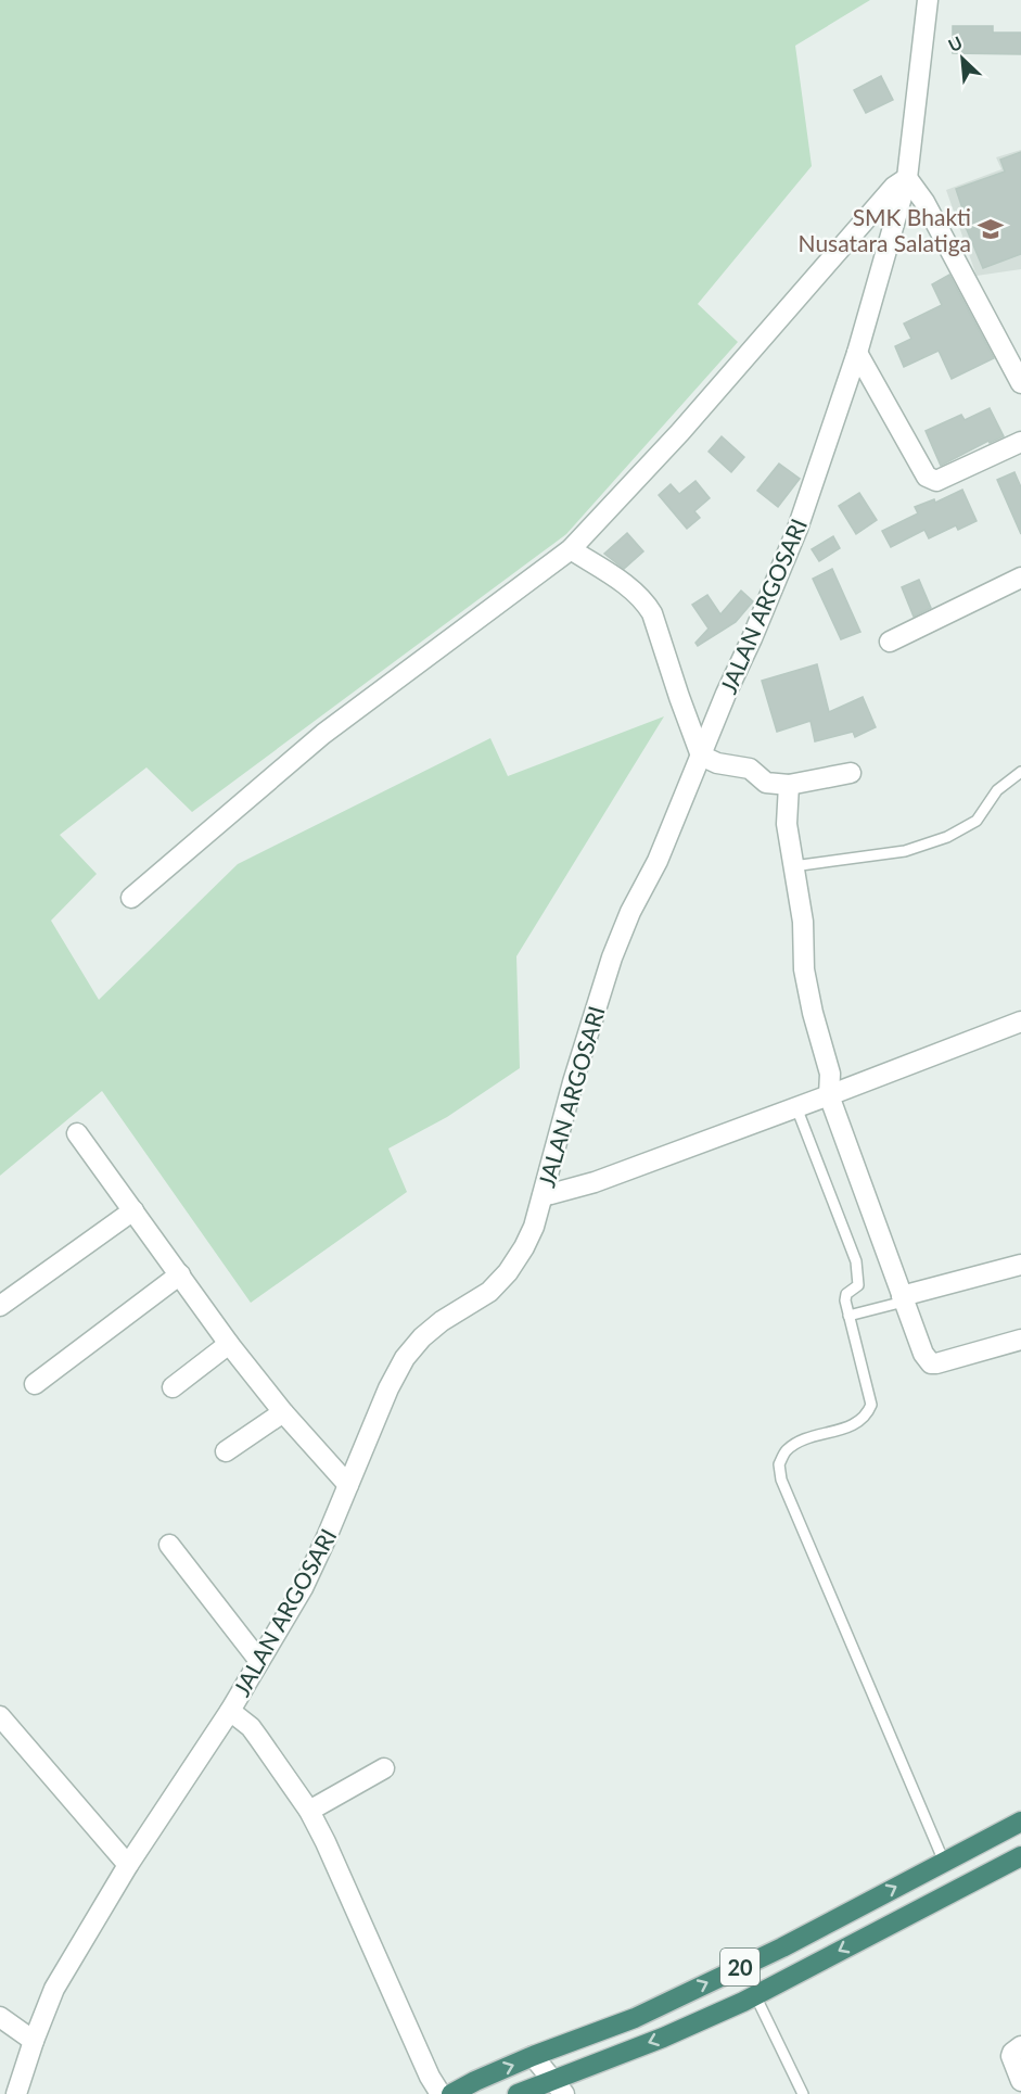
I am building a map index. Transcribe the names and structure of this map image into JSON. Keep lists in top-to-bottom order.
{
  "streets": {
    "highway": ["20"],
    "street": ["JALAN ARGOSARI"]
  },
  "places": {
    "school or university": ["SMK Bhakti Nusatara Salatiga"]
  },
  "north": "top left"
}
